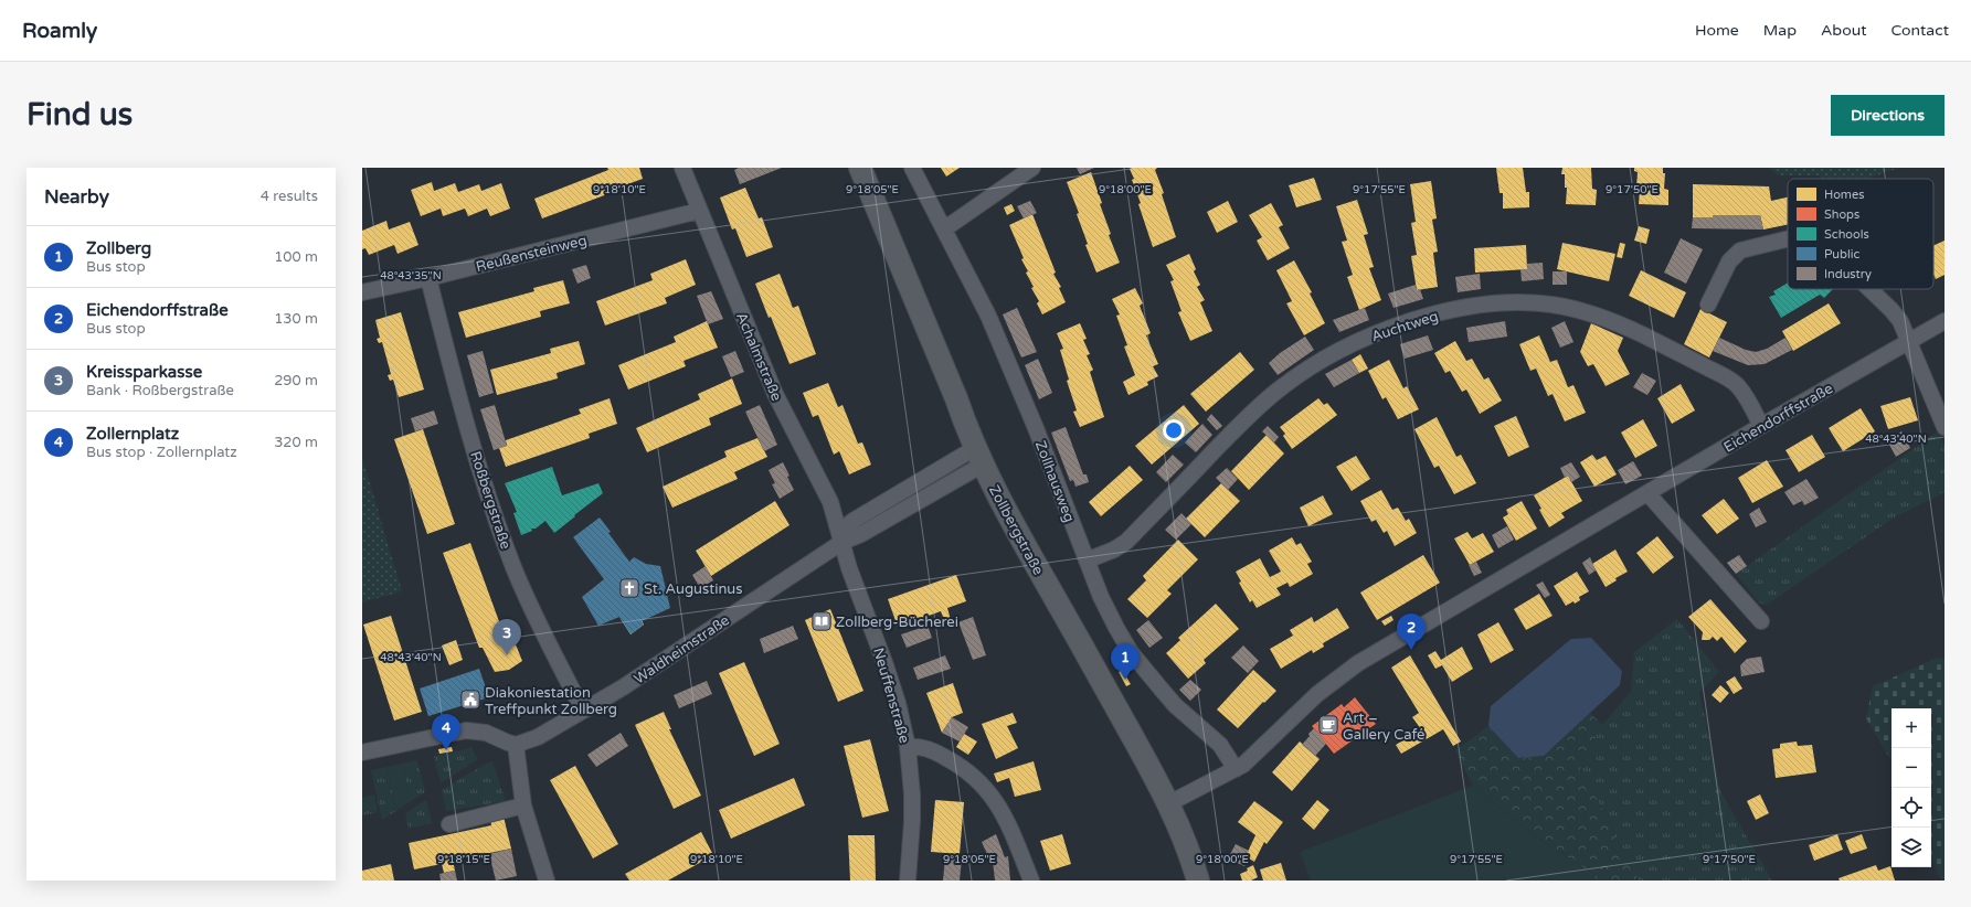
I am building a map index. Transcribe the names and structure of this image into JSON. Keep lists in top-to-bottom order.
{
  "streets": {
    "main road": ["Zollbergstraße"],
    "street": [
      "Reußensteinweg",
      "Auchtweg",
      "Achalmstraße",
      "Eichendorffstraße",
      "Zollhausweg",
      "Roßbergstraße",
      "Waldheimstraße",
      "Neuffenstraße"
    ]
  },
  "crossings": [
    ["Reußensteinweg", "Achalmstraße"],
    ["Reußensteinweg", "Roßbergstraße"],
    ["Auchtweg", "Eichendorffstraße"],
    ["Auchtweg", "Zollhausweg"],
    ["Achalmstraße", "Waldheimstraße"],
    ["Achalmstraße", "Neuffenstraße"],
    ["Eichendorffstraße", "Zollhausweg"],
    ["Eichendorffstraße", "Zollbergstraße"],
    ["Roßbergstraße", "Waldheimstraße"],
    ["Zollbergstraße", "Waldheimstraße"],
    ["Waldheimstraße", "Neuffenstraße"]
  ],
  "places": {
    "church": ["St. Augustinus"],
    "library": ["Zollberg-Bücherei"],
    "public building": ["Diakoniestation Treffpunkt Zollberg"],
    "cafe": ["Art – Gallery Café"]
  },
  "legend": [
    "Homes",
    "Shops",
    "Schools",
    "Public",
    "Industry"
  ],
  "page": {
    "header": "Roamly",
    "nav": [
      "Home",
      "Map",
      "About",
      "Contact"
    ],
    "buttons": "Directions",
    "title": "Find us",
    "heading": ["Nearby", "4 results"],
    "list": [
      {
        "mark": "1",
        "name": "Zollberg",
        "note": "Bus stop",
        "value": "100 m"
      },
      {
        "mark": "2",
        "name": "Eichendorffstraße",
        "note": "Bus stop",
        "value": "130 m"
      },
      {
        "mark": "3",
        "name": "Kreissparkasse",
        "note": "Bank · Roßbergstraße",
        "value": "290 m"
      },
      {
        "mark": "4",
        "name": "Zollernplatz",
        "note": "Bus stop · Zollernplatz",
        "value": "320 m"
      }
    ],
    "pins": [
      "2",
      "3",
      "1",
      "4"
    ],
    "map_buttons": ["+", "−"]
  },
  "coordinates": [
    "9°18'10\"E",
    "9°18'05\"E",
    "9°18'00\"E",
    "9°17'55\"E",
    "9°17'50\"E",
    "48°43'35\"N",
    "48°43'40\"N",
    "9°18'15\"E"
  ]
}
